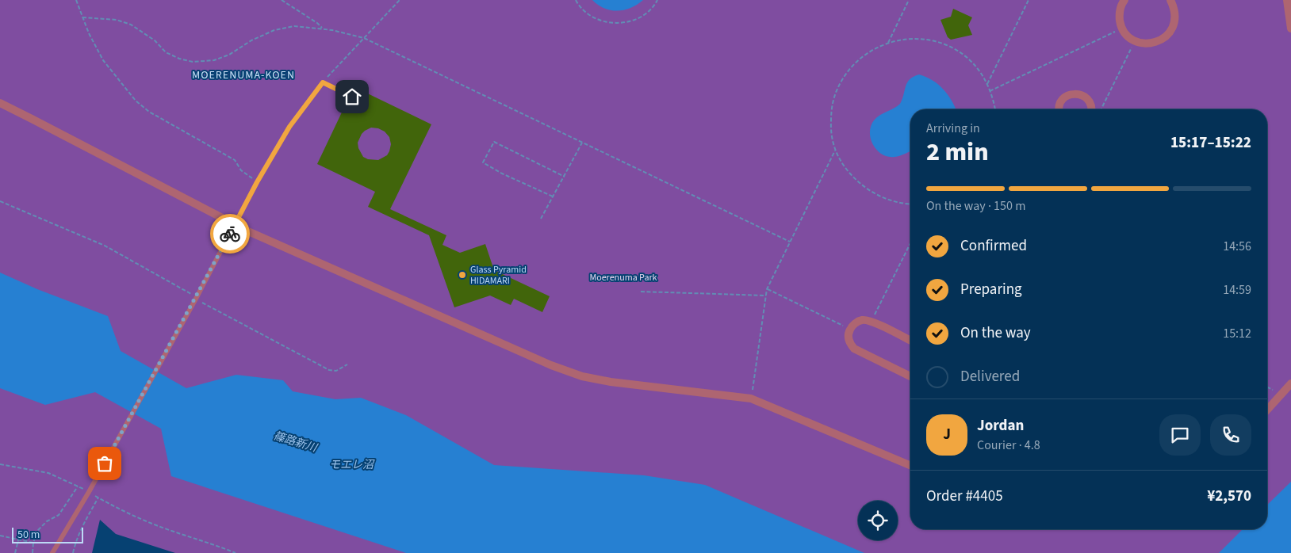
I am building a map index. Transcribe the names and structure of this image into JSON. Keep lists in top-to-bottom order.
{
  "districts": ["MOERENUMA-KOEN"],
  "water": ["篠路新川", "モエレ沼"],
  "parks": ["Moerenuma Park"],
  "places": ["Glass Pyramid HIDAMARI"],
  "scale_bar": "50 m",
  "page": {
    "heading": ["2 min", "Arriving in", "15:17–15:22"],
    "panel": [
      "Jordan",
      "Courier · 4.8",
      "Order #4405",
      "¥2,570"
    ],
    "bar": "On the way · 150 m",
    "list": [
      ["Confirmed", "14:56"],
      ["Preparing", "14:59"],
      ["On the way", "15:12"],
      "Delivered"
    ],
    "round": "J",
    "scale": "50 m"
  }
}
